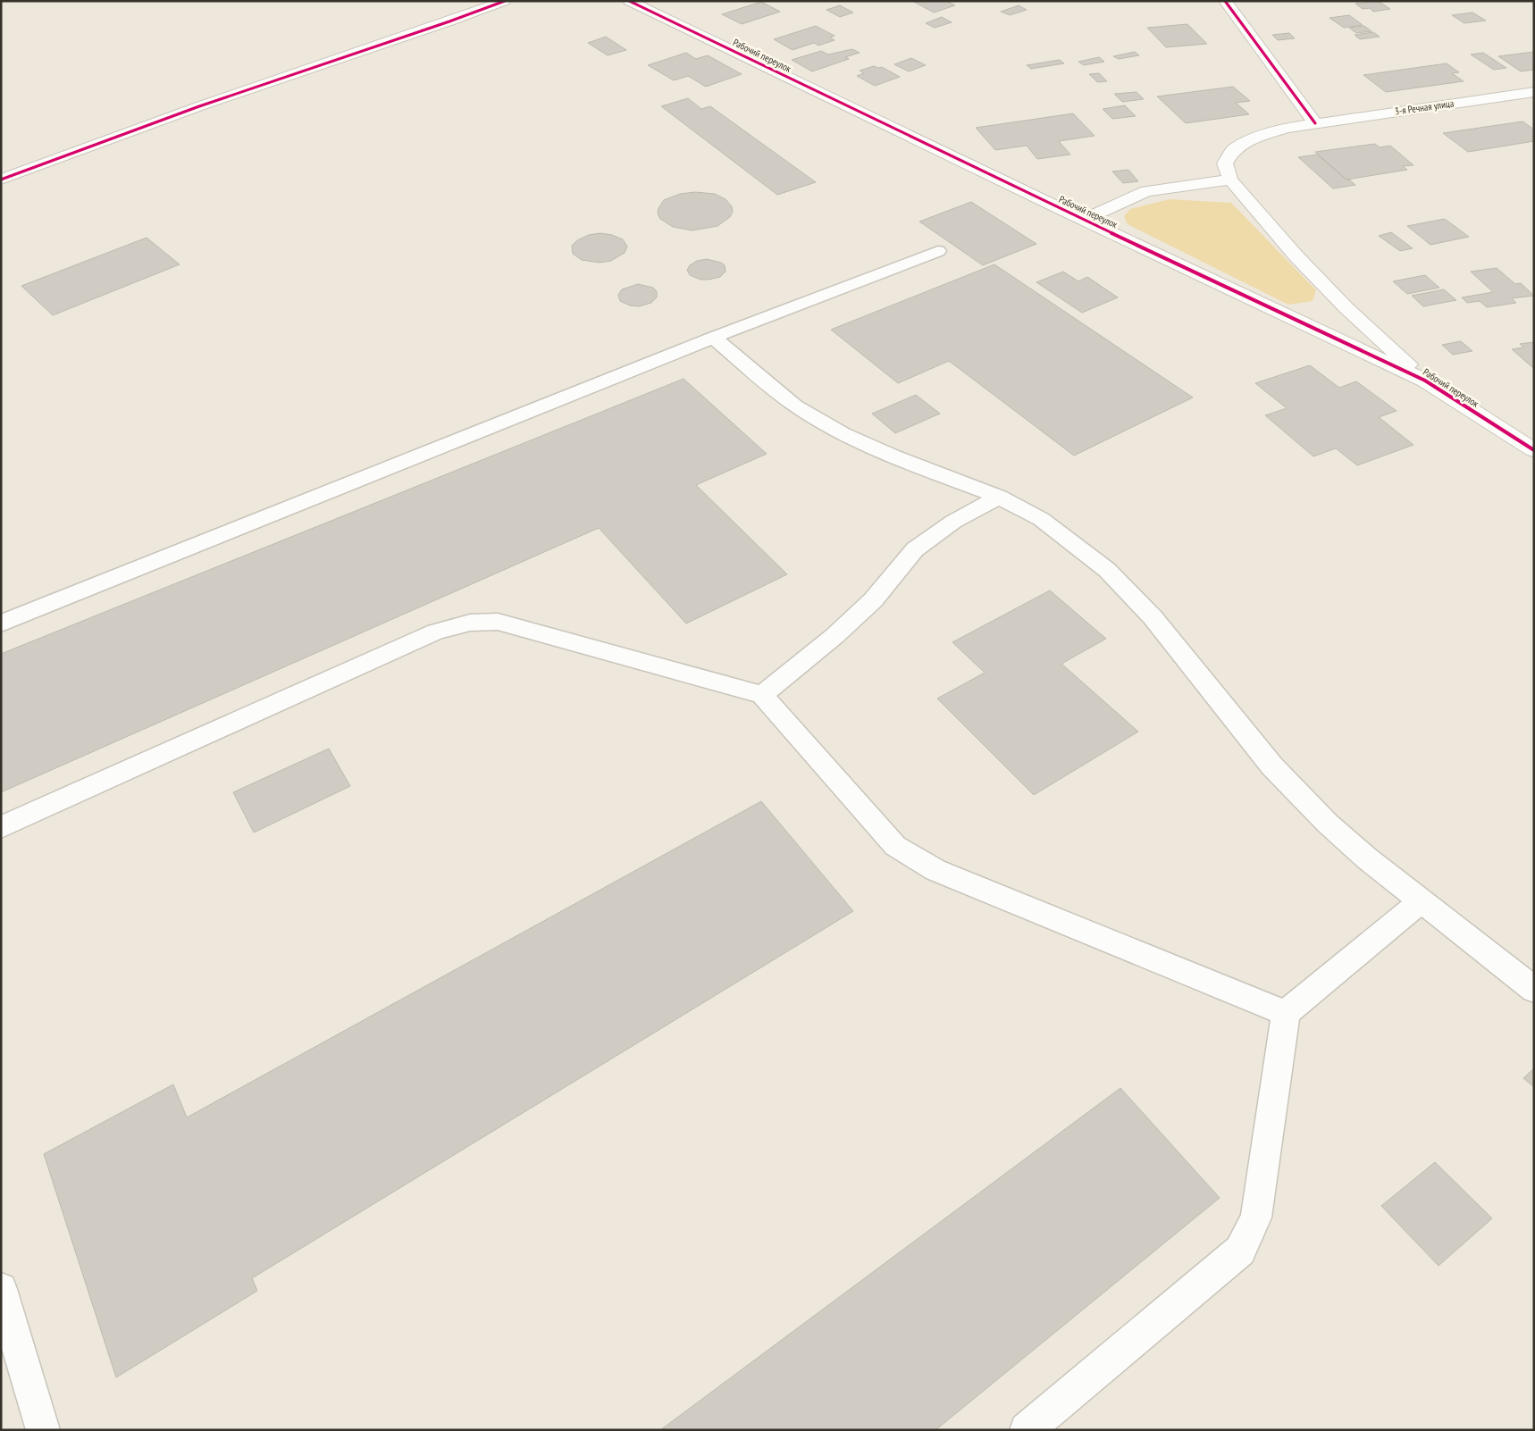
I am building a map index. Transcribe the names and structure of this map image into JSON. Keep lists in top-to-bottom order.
{
  "streets": {
    "street": ["Рабочий переулок", "3-я Речная улица"]
  }
}
